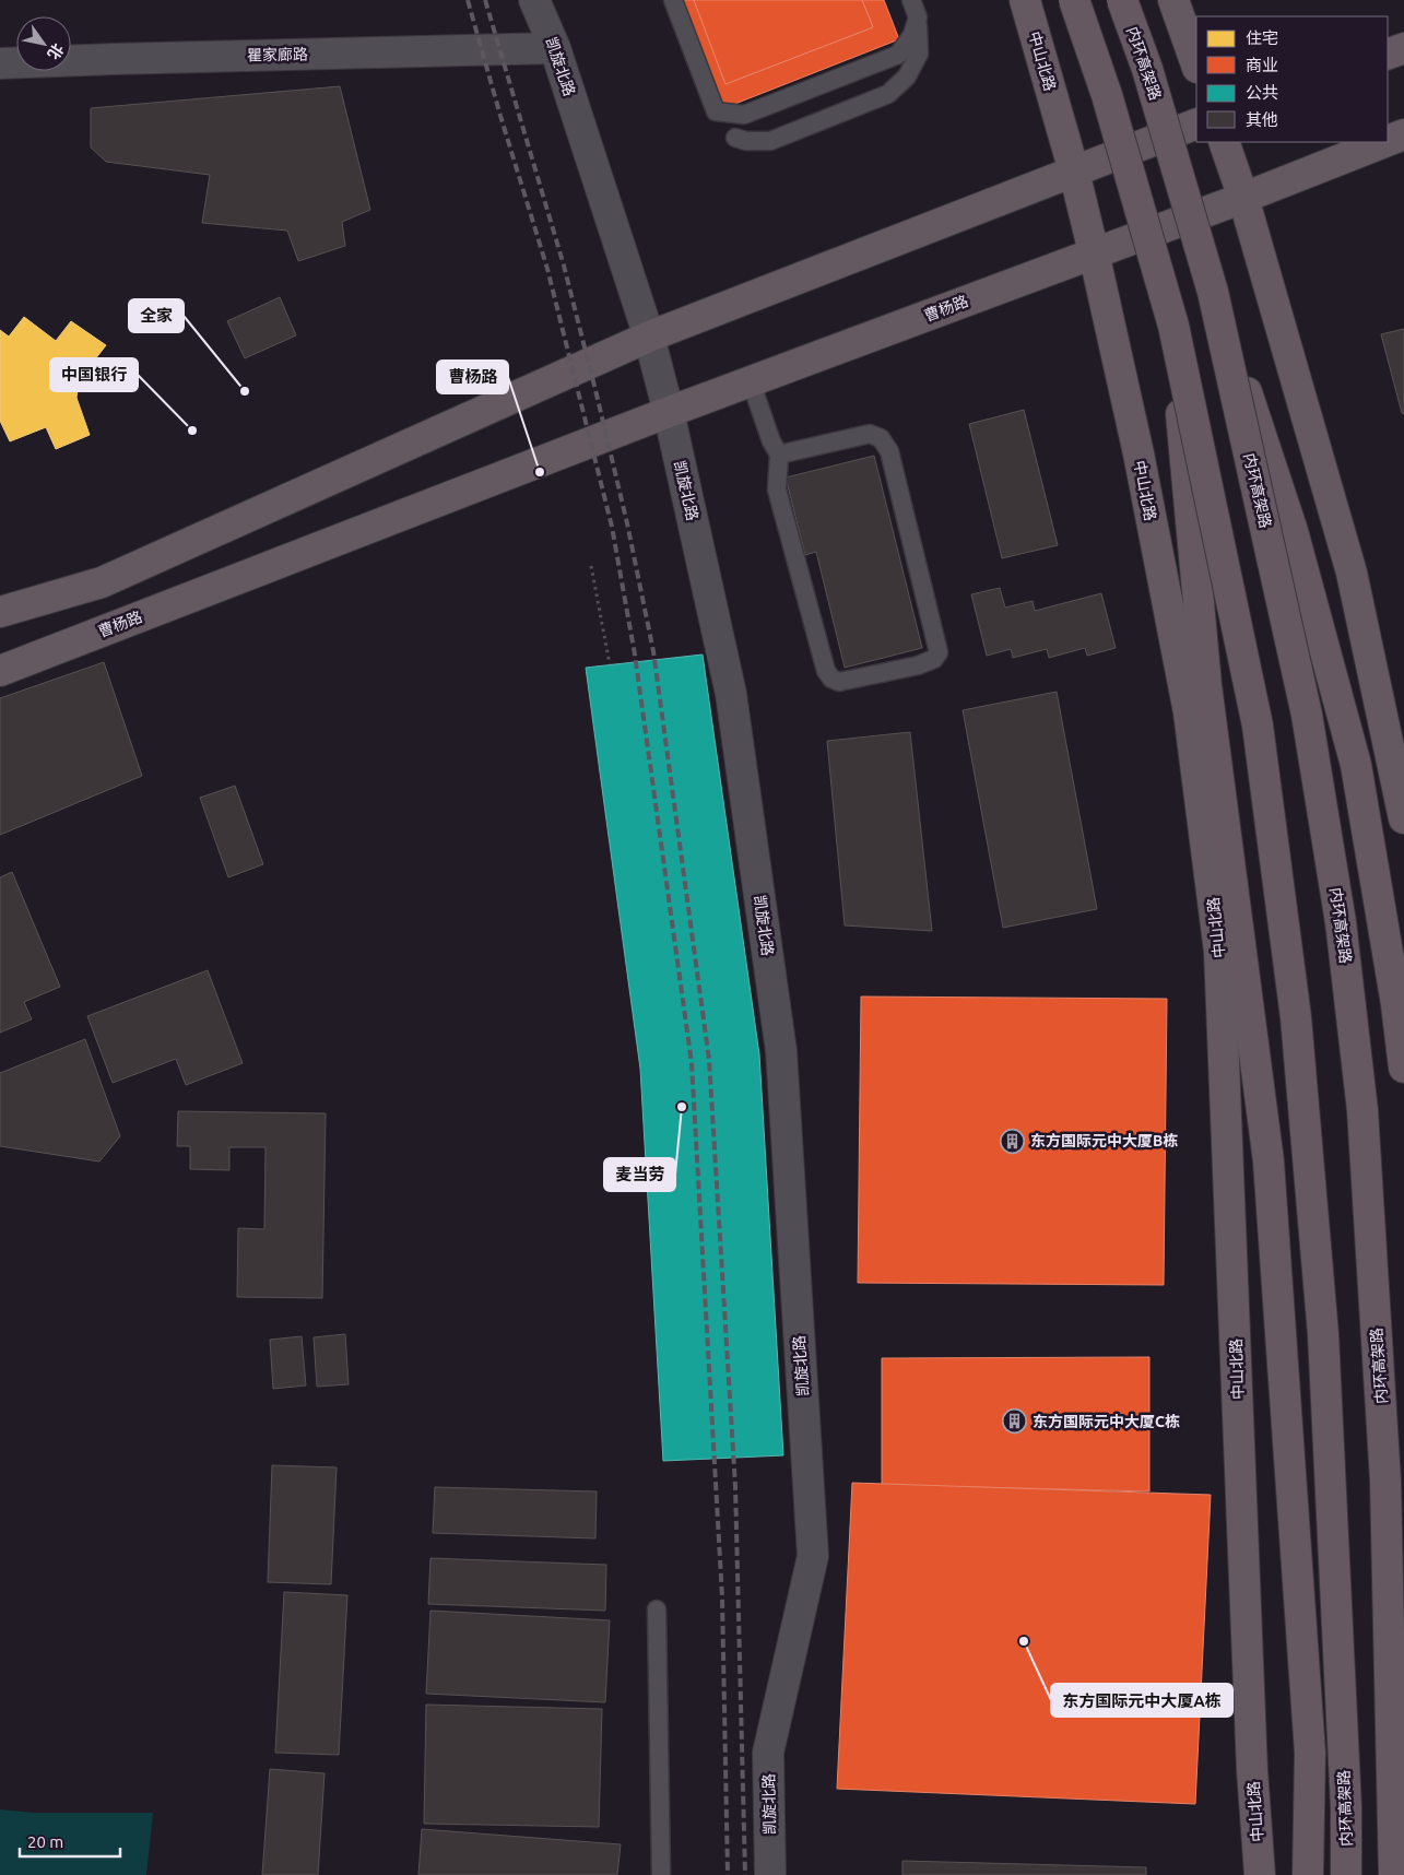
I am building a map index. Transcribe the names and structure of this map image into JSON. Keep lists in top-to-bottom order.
{
  "streets": {
    "highway": ["内环高架路"],
    "main road": ["中山北路", "曹杨路"],
    "street": ["瞿家廊路", "凯旋北路"]
  },
  "crossings": [
    ["瞿家廊路", "凯旋北路"],
    ["中山北路", "曹杨路"],
    ["凯旋北路", "曹杨路"]
  ],
  "places": {
    "other": [
      "全家",
      "中国银行",
      "曹杨路",
      "麦当劳",
      "东方国际元中大厦A栋"
    ],
    "building": ["东方国际元中大厦B栋", "东方国际元中大厦C栋"]
  },
  "legend": [
    "住宅",
    "商业",
    "公共",
    "其他"
  ],
  "scale_bar": "20 m",
  "north": "bottom right"
}
